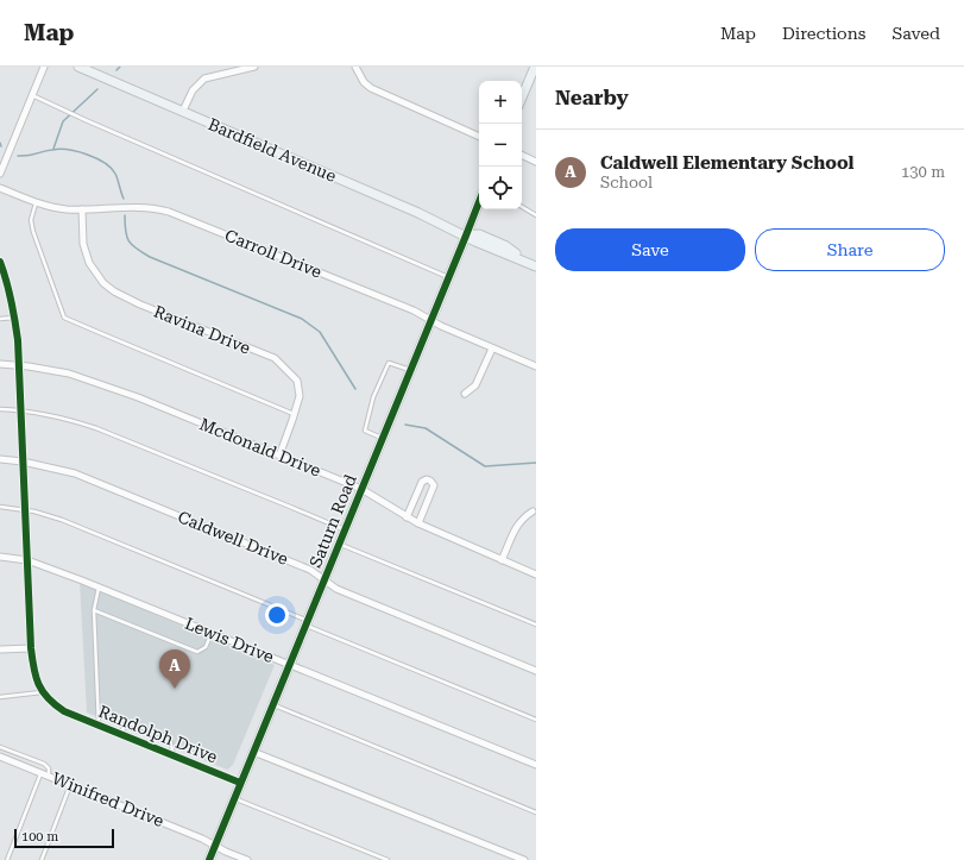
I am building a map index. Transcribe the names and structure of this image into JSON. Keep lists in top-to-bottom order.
{
  "streets": {
    "street": [
      "Bardfield Avenue",
      "Carroll Drive",
      "Ravina Drive",
      "Mcdonald Drive",
      "Saturn Road",
      "Caldwell Drive",
      "Lewis Drive",
      "Randolph Drive",
      "Winifred Drive"
    ]
  },
  "crossings": [
    ["Bardfield Avenue", "Saturn Road"],
    ["Carroll Drive", "Ravina Drive"],
    ["Carroll Drive", "Saturn Road"],
    ["Ravina Drive", "Mcdonald Drive"],
    ["Mcdonald Drive", "Saturn Road"],
    ["Saturn Road", "Caldwell Drive"],
    ["Saturn Road", "Lewis Drive"],
    ["Saturn Road", "Randolph Drive"],
    ["Saturn Road", "Winifred Drive"]
  ],
  "scale_bar": "100 m",
  "page": {
    "header": "Map",
    "nav": ["Map", "Directions", "Saved"],
    "heading": "Nearby",
    "map_buttons": ["+", "−"],
    "list": [
      {
        "mark": "A",
        "name": "Caldwell Elementary School",
        "note": "School",
        "value": "130 m"
      }
    ],
    "buttons": ["Save", "Share"],
    "pins": "A",
    "scale": "100 m"
  }
}
